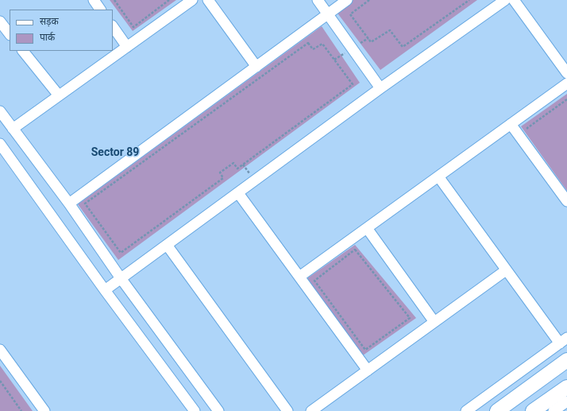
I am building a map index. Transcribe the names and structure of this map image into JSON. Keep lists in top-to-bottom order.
{
  "districts": ["Sector 89"],
  "legend": ["सड़क", "पार्क"]
}
